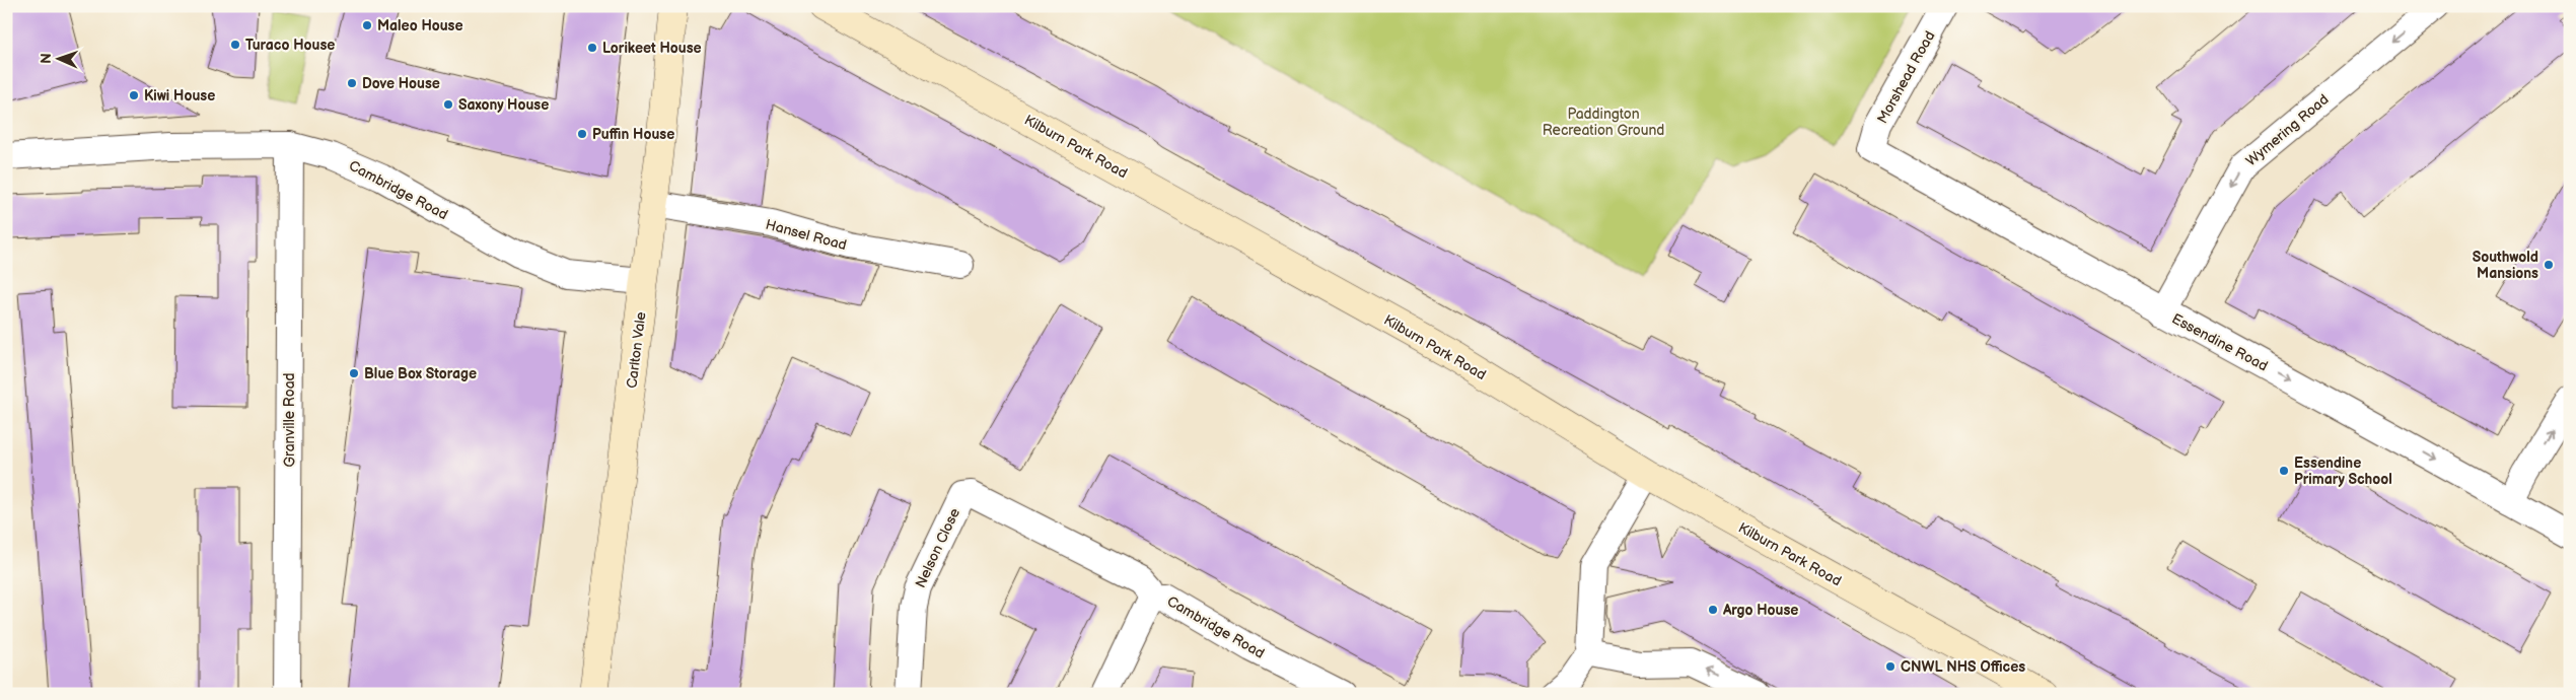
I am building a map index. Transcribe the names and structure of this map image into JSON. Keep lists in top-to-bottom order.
{
  "streets": {
    "main road": ["Kilburn Park Road", "Carlton Vale"],
    "street": [
      "Morshead Road",
      "Wymering Road",
      "Cambridge Road",
      "Hansel Road",
      "Essendine Road",
      "Granville Road",
      "Nelson Close"
    ]
  },
  "crossings": [
    ["Morshead Road", "Essendine Road"],
    ["Wymering Road", "Essendine Road"],
    ["Cambridge Road", "Carlton Vale"],
    ["Cambridge Road", "Granville Road"],
    ["Cambridge Road", "Nelson Close"],
    ["Hansel Road", "Carlton Vale"]
  ],
  "one_way": ["Wymering Road", "Essendine Road"],
  "parks": ["Paddington Recreation Ground"],
  "places": [
    "Maleo House",
    "Turaco House",
    "Lorikeet House",
    "Dove House",
    "Kiwi House",
    "Saxony House",
    "Puffin House",
    "Southwold Mansions",
    "Blue Box Storage",
    "Essendine Primary School",
    "Argo House",
    "CNWL NHS Offices"
  ],
  "north": "left"
}
